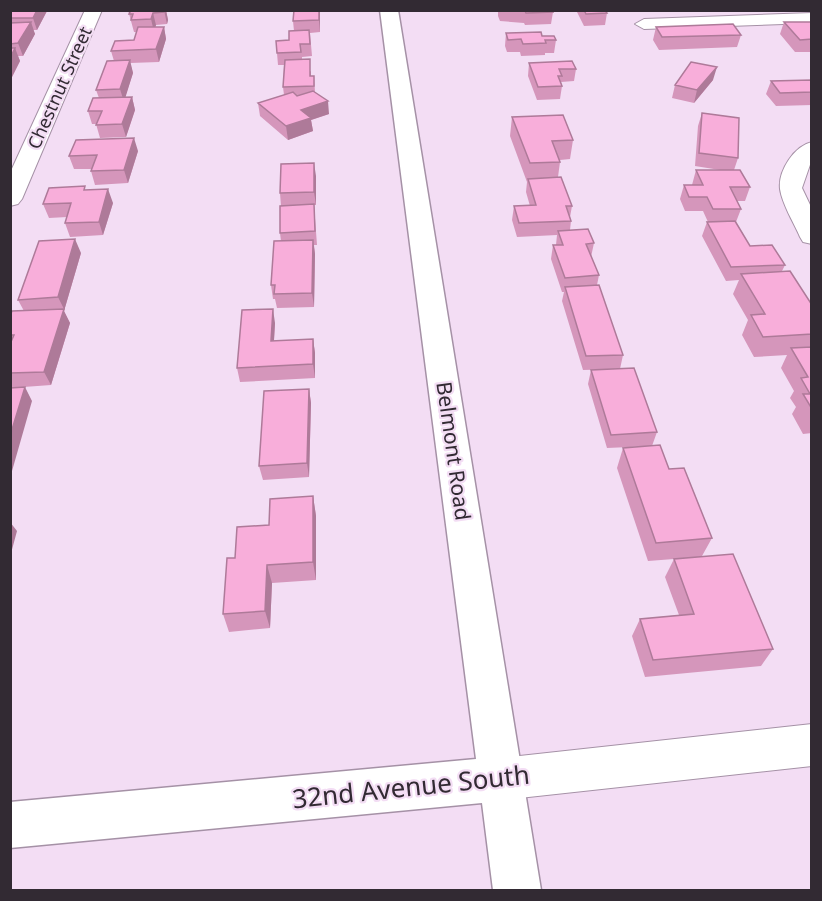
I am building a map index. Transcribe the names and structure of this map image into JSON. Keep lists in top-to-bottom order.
{
  "streets": {
    "street": ["Chestnut Street", "Belmont Road", "32nd Avenue South"]
  },
  "crossings": [
    ["Belmont Road", "32nd Avenue South"]
  ]
}
